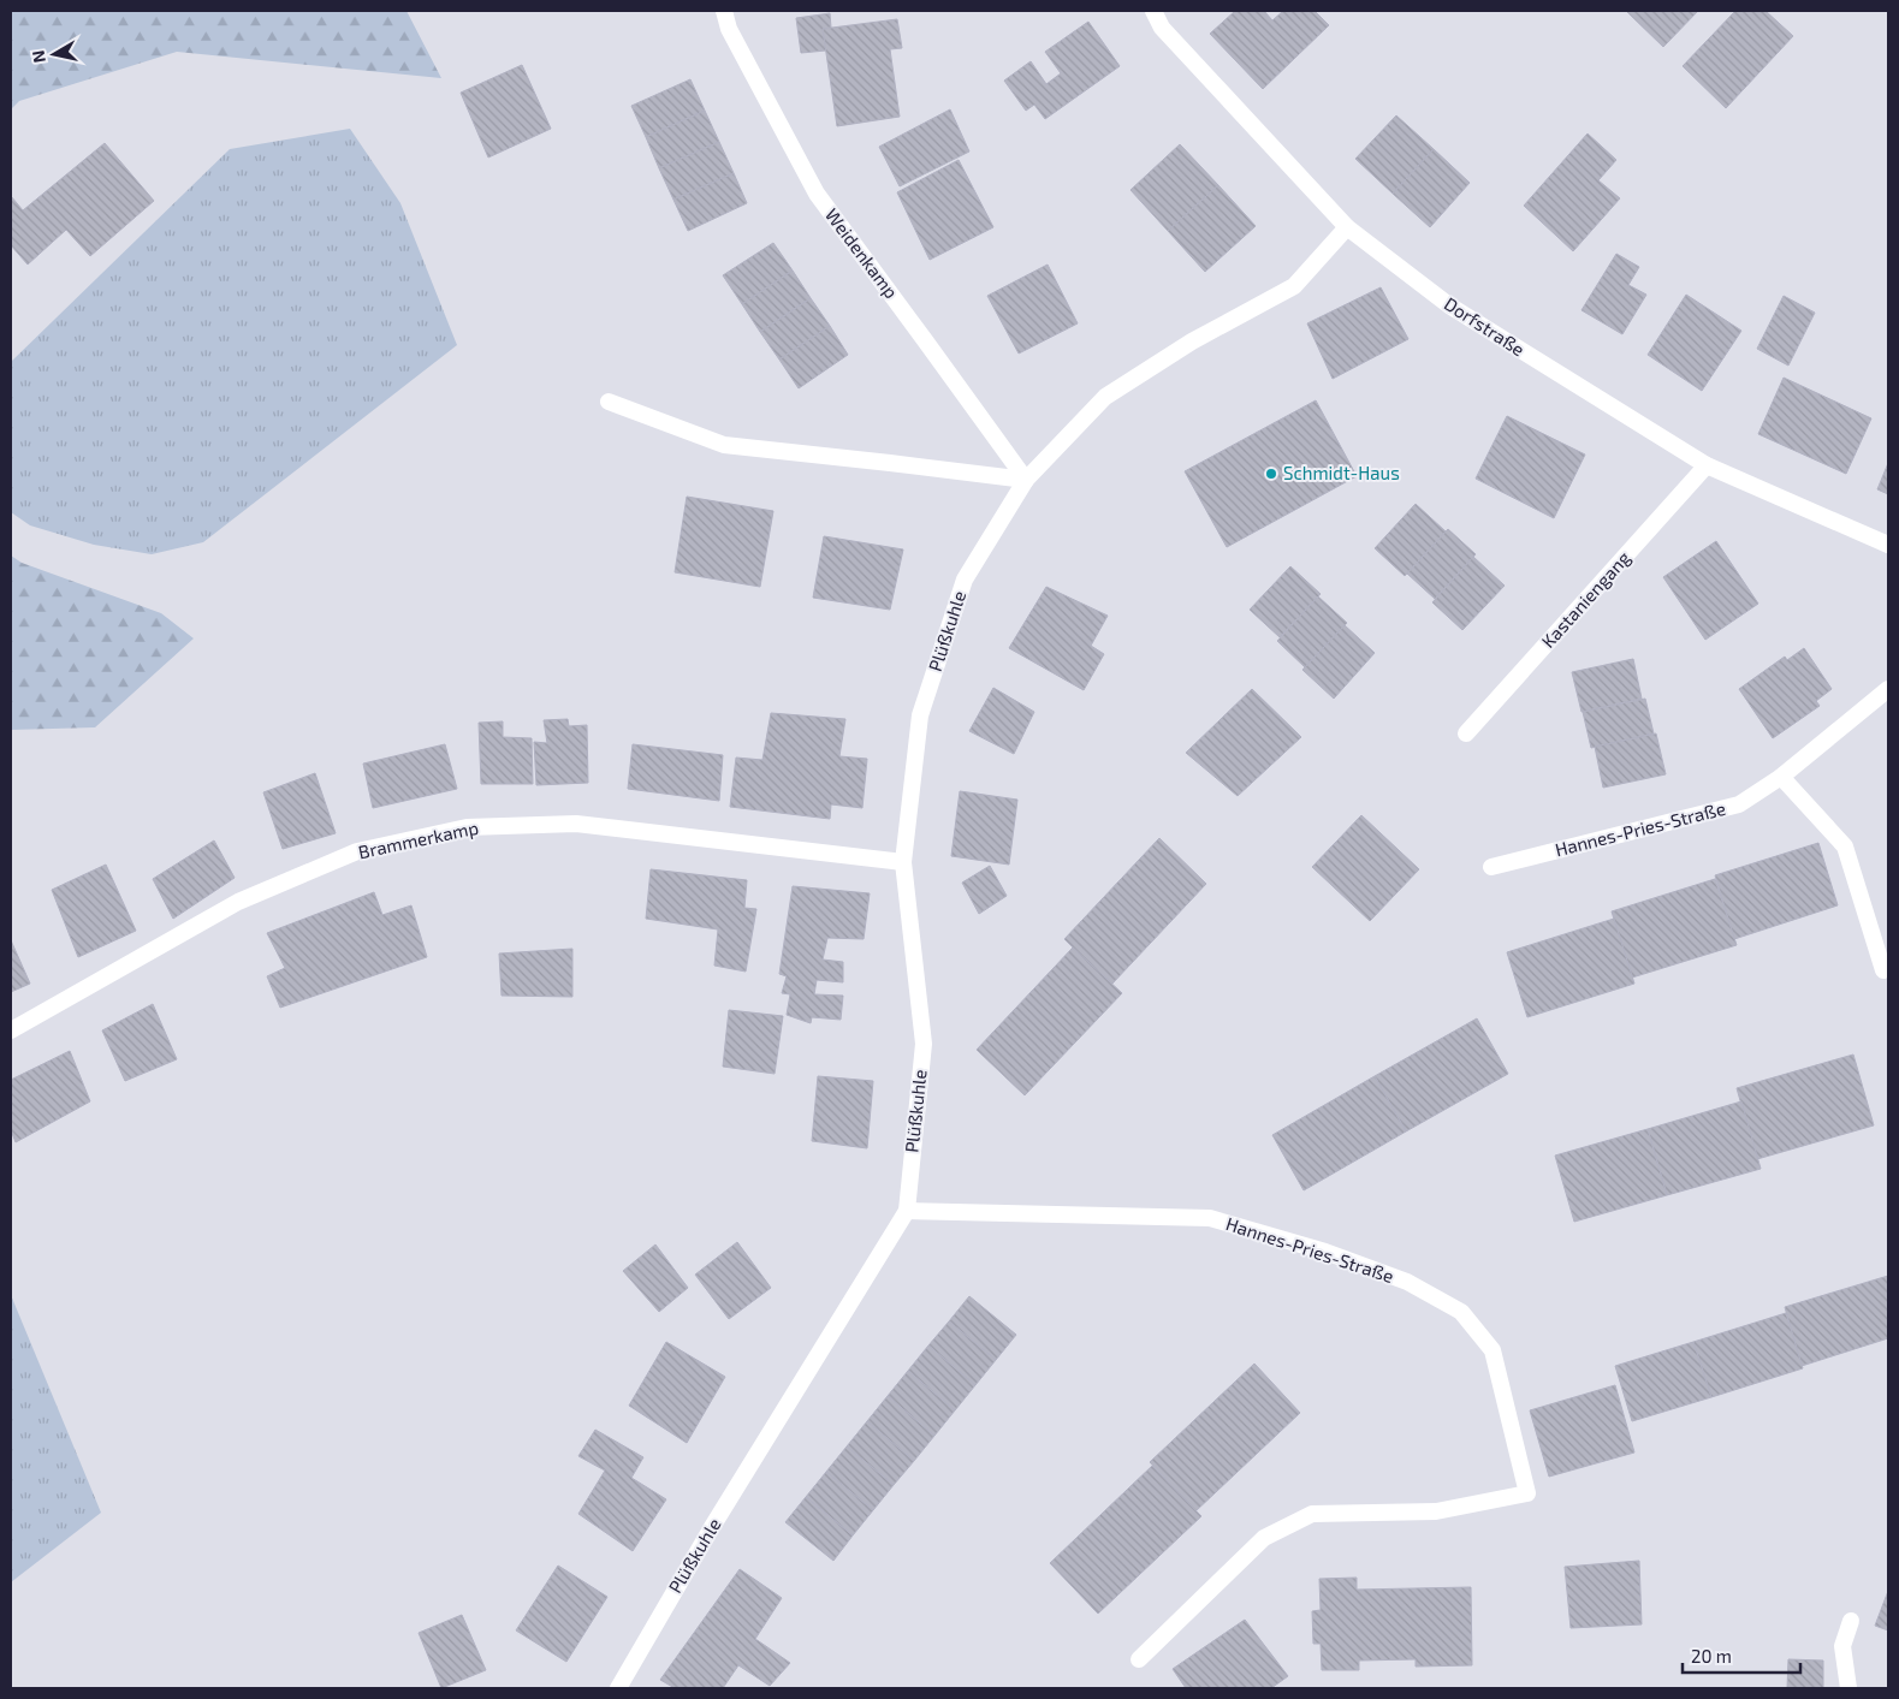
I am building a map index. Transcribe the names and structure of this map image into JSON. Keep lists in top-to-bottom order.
{
  "streets": {
    "street": [
      "Weidenkamp",
      "Dorfstraße",
      "Kastaniengang",
      "Plüßkuhle",
      "Hannes-Pries-Straße",
      "Brammerkamp"
    ]
  },
  "crossings": [
    ["Weidenkamp", "Plüßkuhle"],
    ["Dorfstraße", "Kastaniengang"],
    ["Dorfstraße", "Plüßkuhle"],
    ["Plüßkuhle", "Hannes-Pries-Straße"],
    ["Plüßkuhle", "Brammerkamp"]
  ],
  "places": ["Schmidt-Haus"],
  "scale_bar": "20 m",
  "north": "left"
}
